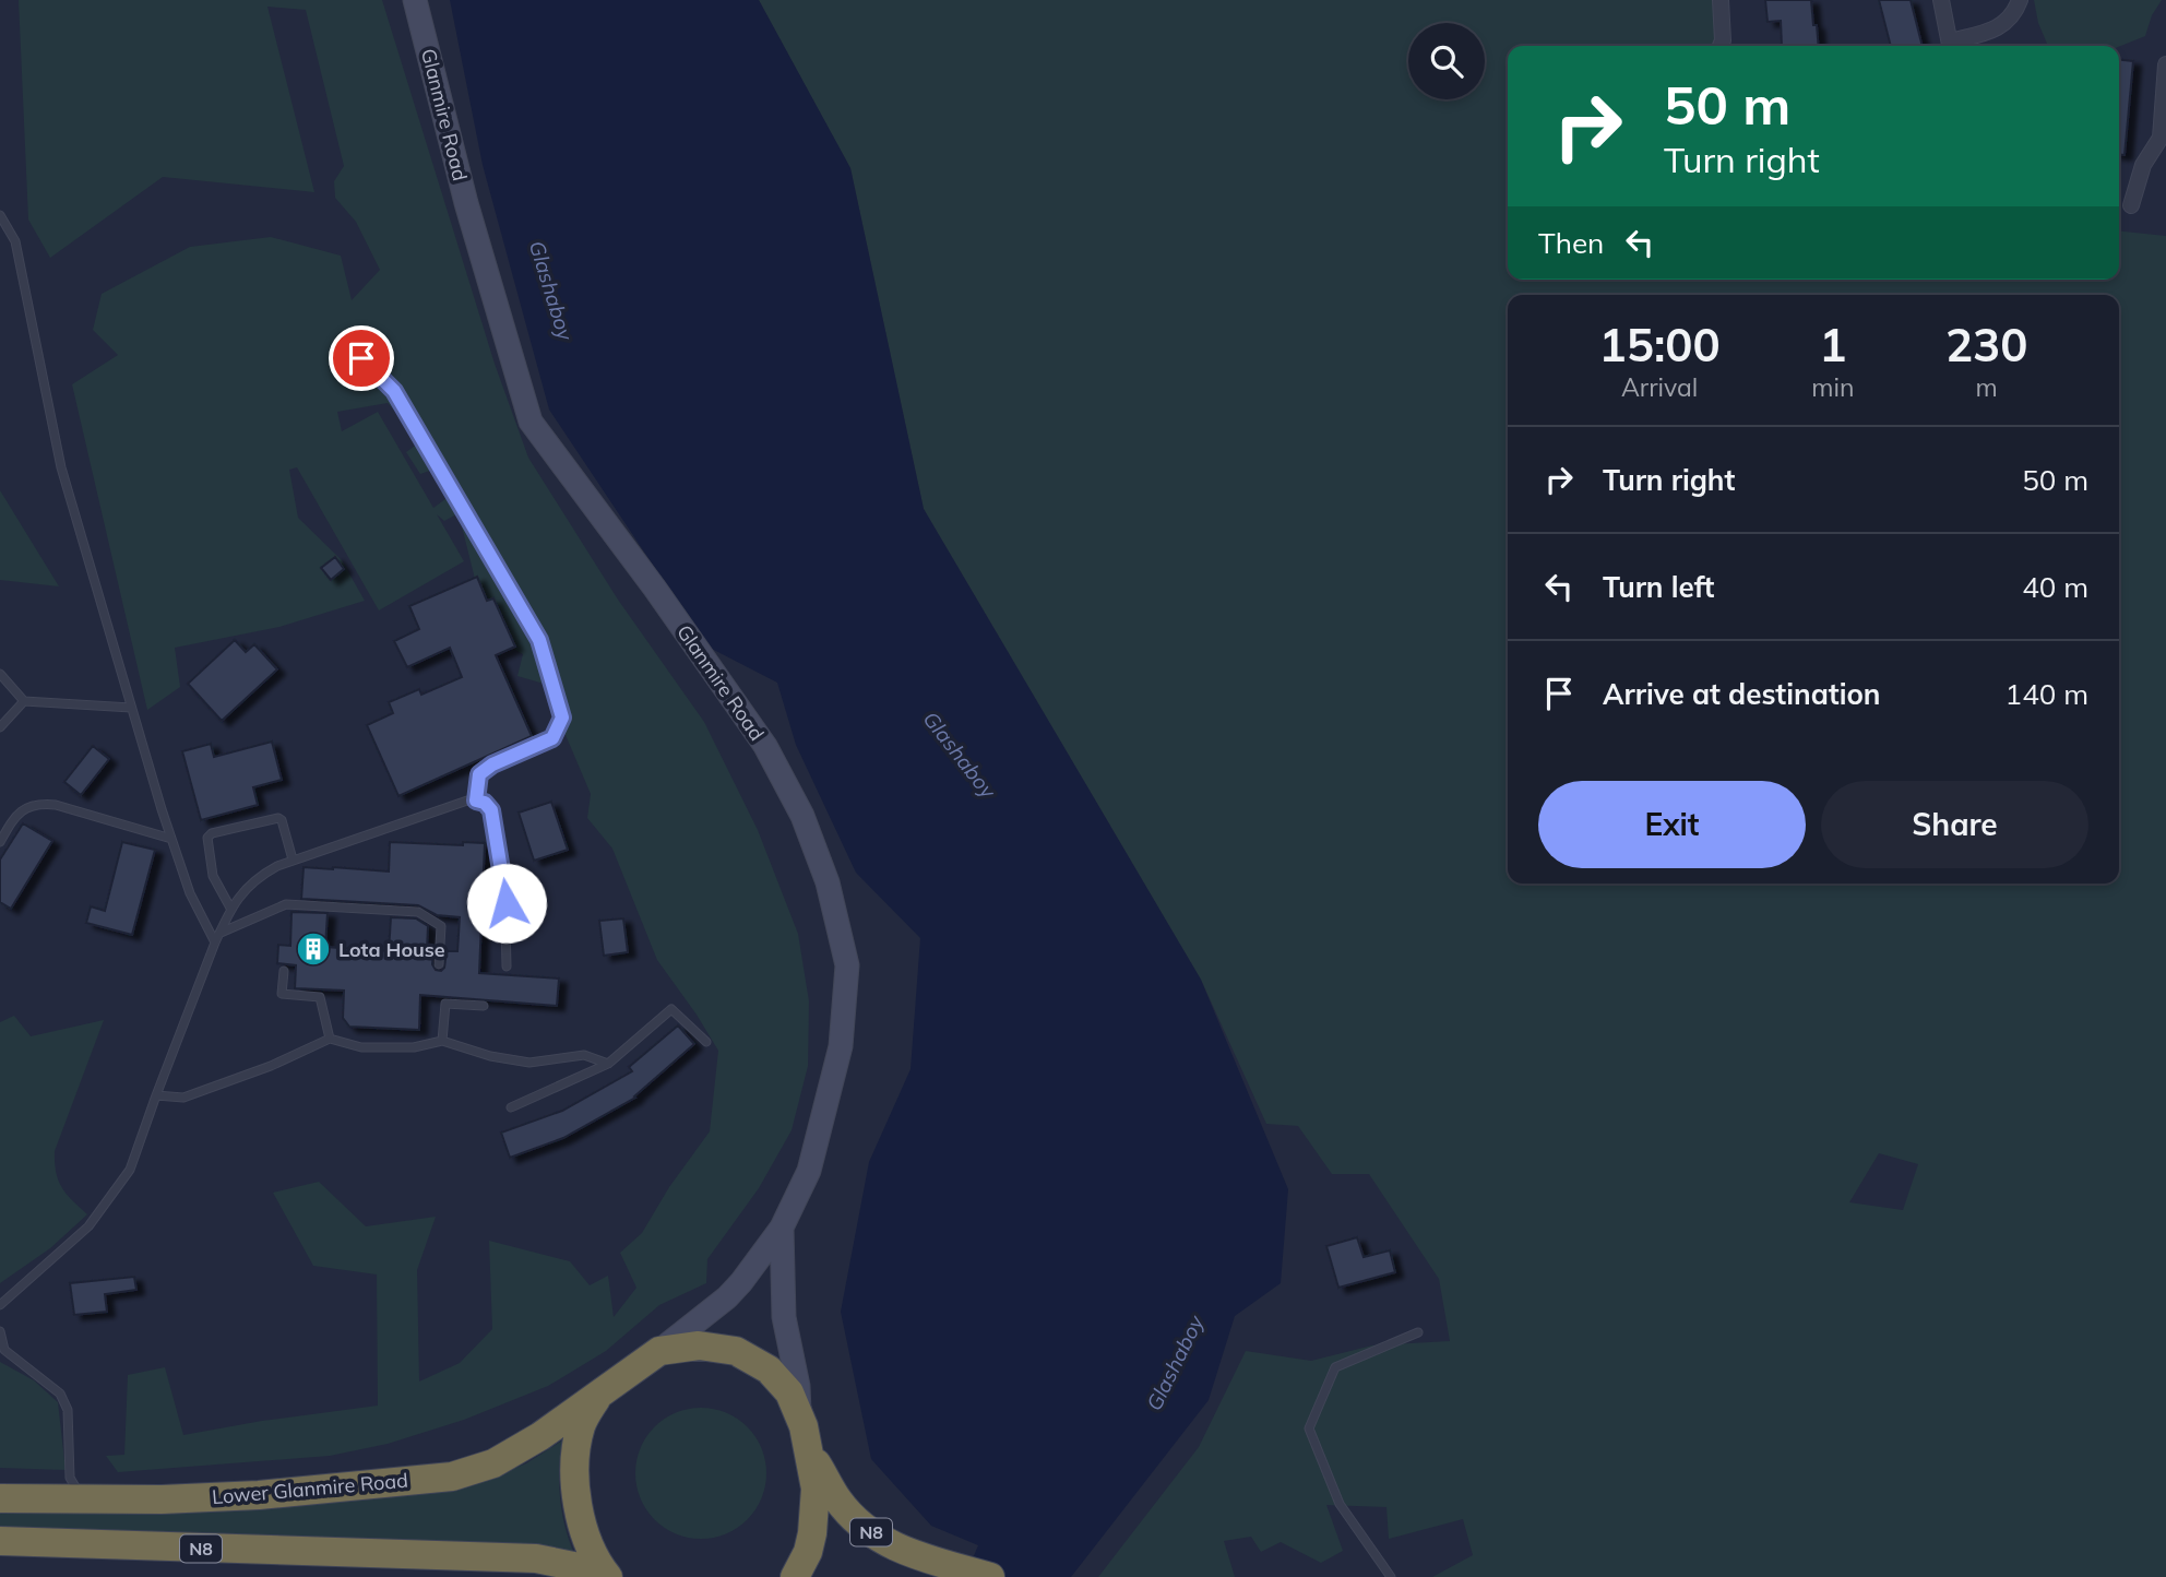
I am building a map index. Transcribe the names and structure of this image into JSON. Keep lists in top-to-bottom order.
{
  "streets": {
    "highway": ["Lower Glanmire Road", "N8"],
    "main road": ["Glanmire Road"]
  },
  "crossings": [
    ["Glanmire Road", "N8"],
    ["Lower Glanmire Road", "N8"]
  ],
  "water": ["Glashaboy"],
  "places": {
    "building": ["Lota House"]
  },
  "page": {
    "turn": ["50 m", "Turn right"],
    "then": "Then",
    "eta": [
      "15:00",
      "Arrival",
      "1",
      "min",
      "230",
      "m"
    ],
    "list": [
      {
        "name": "Turn right",
        "value": "50 m"
      },
      {
        "name": "Turn left",
        "value": "40 m"
      },
      {
        "name": "Arrive at destination",
        "value": "140 m"
      }
    ],
    "buttons": ["Exit", "Share"]
  }
}
